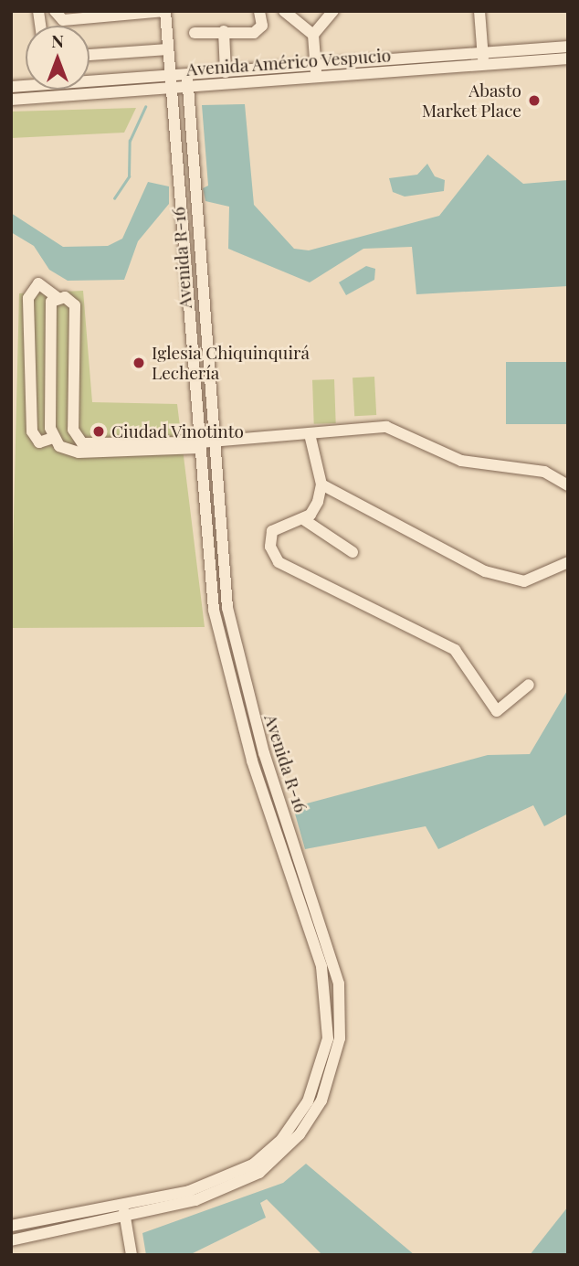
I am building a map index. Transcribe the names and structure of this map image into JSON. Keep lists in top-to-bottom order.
{
  "streets": {
    "street": ["Avenida Américo Vespucio", "Avenida R-16"]
  },
  "crossings": [
    ["Avenida Américo Vespucio", "Avenida R-16"]
  ],
  "places": ["Abasto Market Place", "Iglesia Chiquinquirá Lechería", "Ciudad Vinotinto"],
  "north": "top"
}
